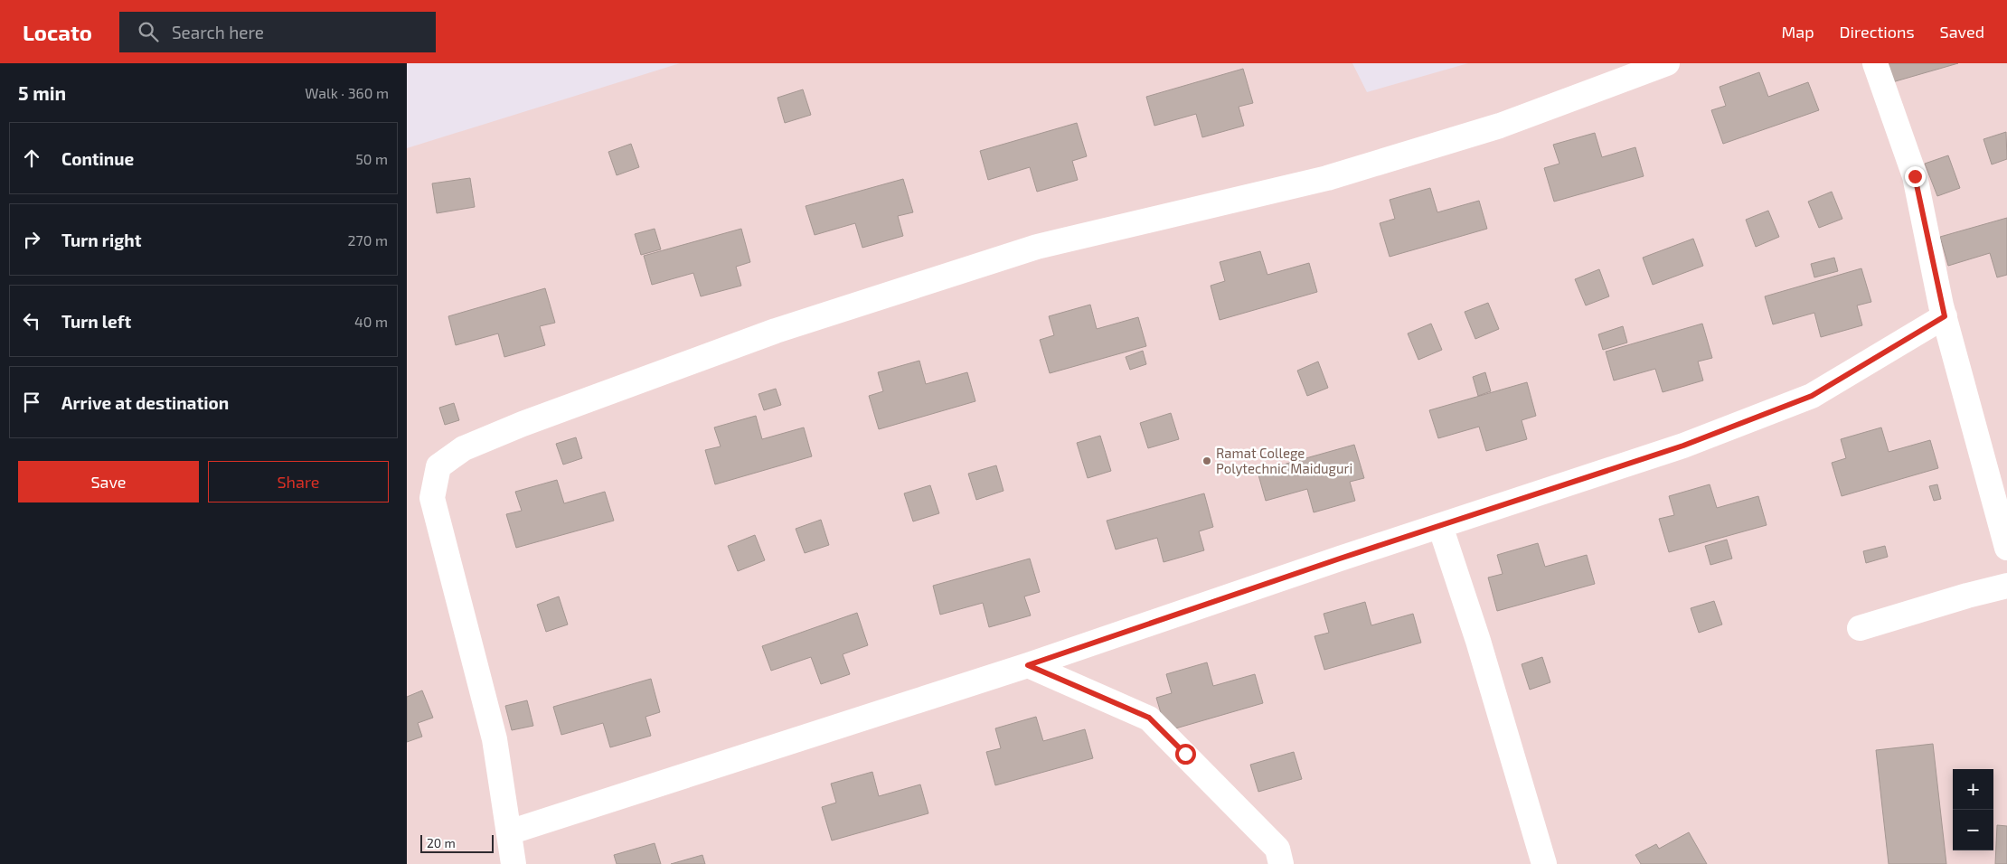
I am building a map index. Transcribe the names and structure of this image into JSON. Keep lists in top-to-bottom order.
{
  "places": ["Ramat College Polytechnic Maiduguri"],
  "scale_bar": "20 m",
  "page": {
    "header": "Locato",
    "search": "Search here",
    "nav": ["Map", "Directions", "Saved"],
    "heading": ["5 min", "Walk · 360 m"],
    "list": [
      ["Continue", "50 m"],
      ["Turn right", "270 m"],
      ["Turn left", "40 m"],
      "Arrive at destination"
    ],
    "buttons": ["Save", "Share"],
    "map_buttons": ["+", "−"],
    "scale": "20 m"
  }
}
